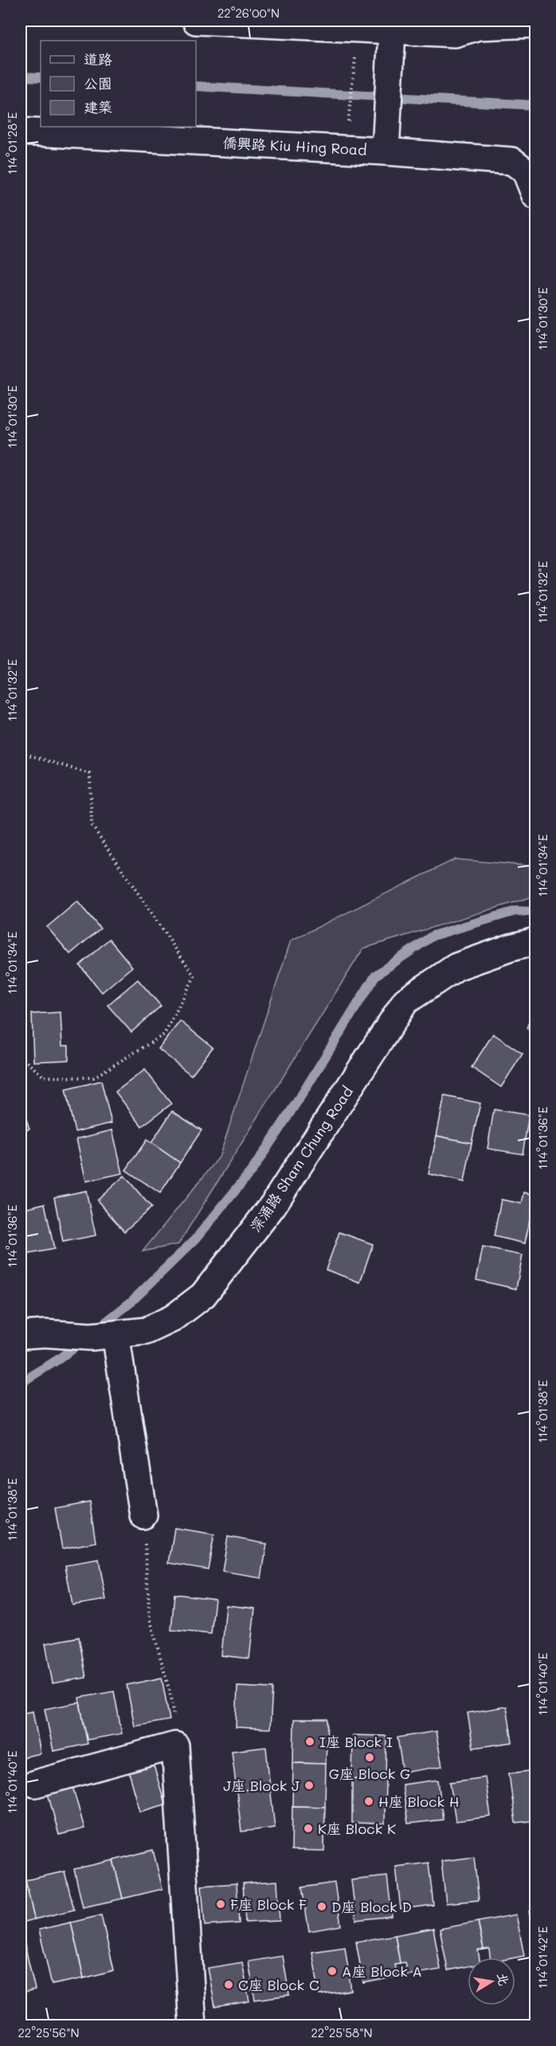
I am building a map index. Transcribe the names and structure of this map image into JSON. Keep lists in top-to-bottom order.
{
  "streets": {
    "street": ["僑興路 Kiu Hing Road", "深涌路 Sham Chung Road"]
  },
  "places": [
    "I座 Block I",
    "G座 Block G",
    "J座 Block J",
    "H座 Block H",
    "K座 Block K",
    "F座 Block F",
    "D座 Block D",
    "A座 Block A",
    "C座 Block C"
  ],
  "legend": ["道路", "公園", "建築"],
  "north": "right",
  "coordinates": [
    "22°26'00\"N",
    "114°01'28\"E",
    "114°01'30\"E",
    "114°01'32\"E",
    "114°01'34\"E",
    "114°01'36\"E",
    "114°01'38\"E",
    "114°01'40\"E",
    "114°01'42\"E",
    "22°25'56\"N",
    "22°25'58\"N"
  ]
}
